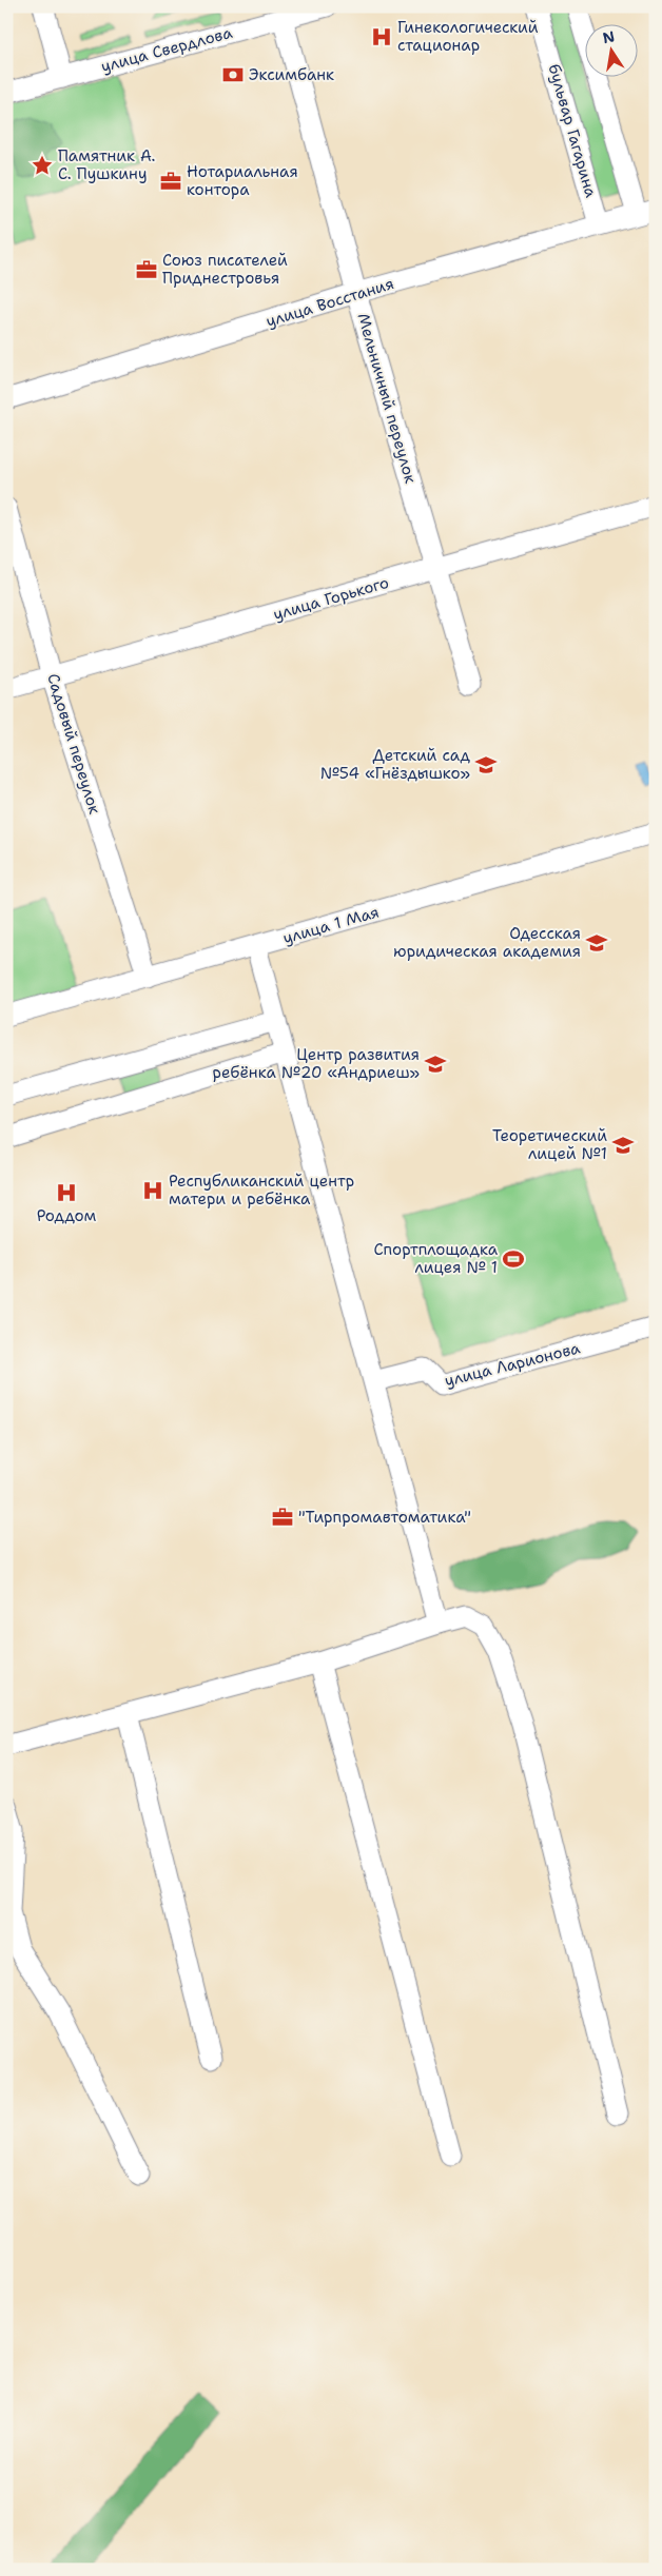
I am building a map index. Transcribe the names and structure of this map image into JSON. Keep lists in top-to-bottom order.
{
  "streets": {
    "street": [
      "улица Свердлова",
      "бульвар Гагарина",
      "улица Восстания",
      "Мельничный переулок",
      "улица Горького",
      "Садовый переулок",
      "улица 1 Мая",
      "улица Ларионова"
    ]
  },
  "crossings": [
    ["улица Свердлова", "Мельничный переулок"],
    ["бульвар Гагарина", "улица Восстания"],
    ["улица Восстания", "Мельничный переулок"],
    ["Мельничный переулок", "улица Горького"],
    ["улица Горького", "Садовый переулок"],
    ["Садовый переулок", "улица 1 Мая"]
  ],
  "places": {
    "hospital": ["Гинекологический стационар", "Республиканский центр матери и ребёнка", "Роддом"],
    "bank": ["Эксимбанк"],
    "place": ["Памятник А. С. Пушкину"],
    "office": ["Нотариальная контора", "Союз писателей Приднестровья", "\"Тирпромавтоматика\""],
    "school or university": [
      "Детский сад №54 «Гнёздышко»",
      "Одесская юридическая академия",
      "Центр развития ребёнка №20 «Андриеш»",
      "Теоретический лицей №1"
    ],
    "sports": ["Спортплощадка лицея № 1"]
  },
  "north": "top"
}
